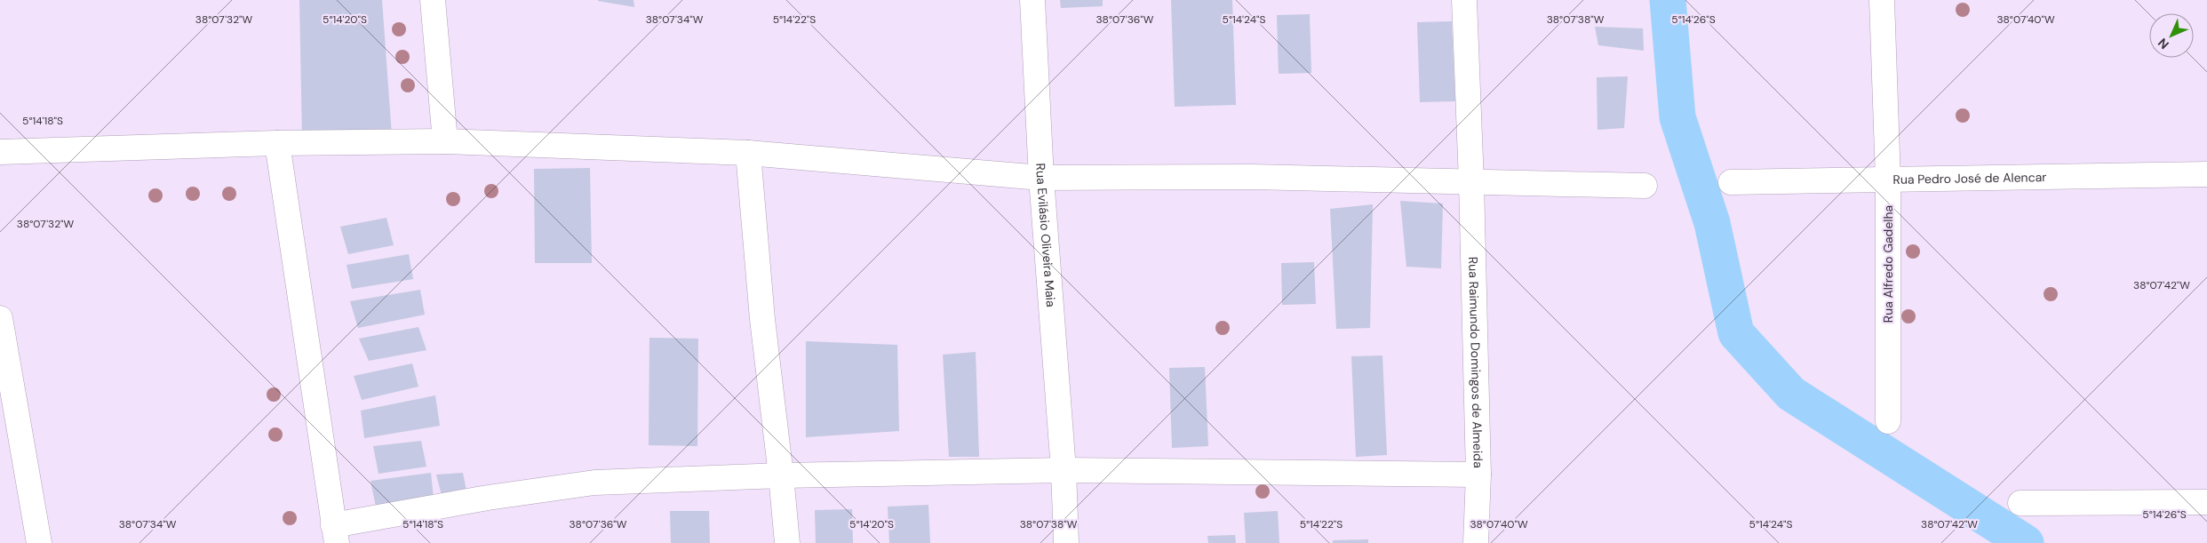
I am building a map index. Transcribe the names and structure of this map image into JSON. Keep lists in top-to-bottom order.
{
  "streets": {
    "street": [
      "Rua Pedro José de Alencar",
      "Rua Evilásio Oliveira Maia",
      "Rua Alfredo Gadelha",
      "Rua Raimundo Domingos de Almeida"
    ]
  },
  "crossings": [
    ["Rua Pedro José de Alencar", "Rua Alfredo Gadelha"]
  ],
  "north": "bottom left",
  "coordinates": [
    "38°07'32\"W",
    "5°14'20\"S",
    "38°07'34\"W",
    "5°14'22\"S",
    "38°07'36\"W",
    "5°14'24\"S",
    "38°07'38\"W",
    "5°14'26\"S",
    "38°07'40\"W",
    "5°14'18\"S",
    "38°07'42\"W"
  ]
}
